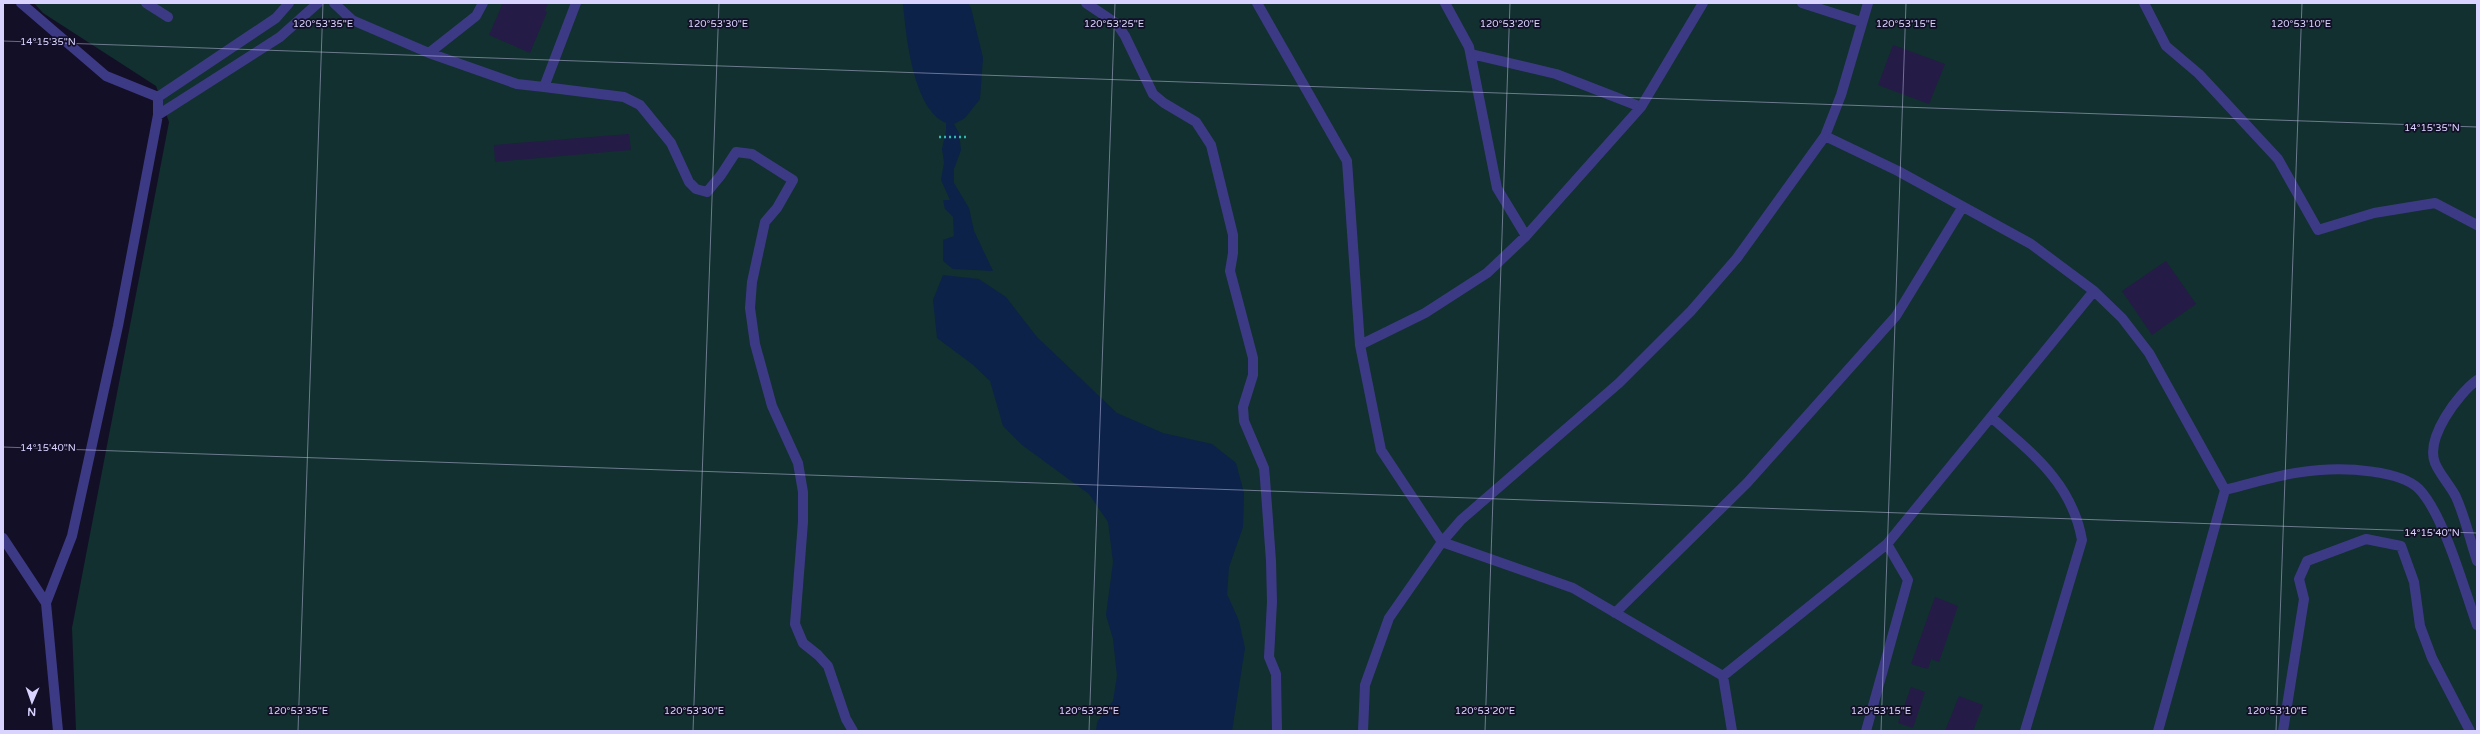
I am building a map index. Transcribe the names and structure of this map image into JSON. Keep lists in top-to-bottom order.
{
  "north": "bottom",
  "coordinates": [
    "120°53'35\"E",
    "120°53'30\"E",
    "120°53'25\"E",
    "120°53'20\"E",
    "120°53'15\"E",
    "120°53'10\"E",
    "14°15'35\"N",
    "14°15'40\"N"
  ]
}
